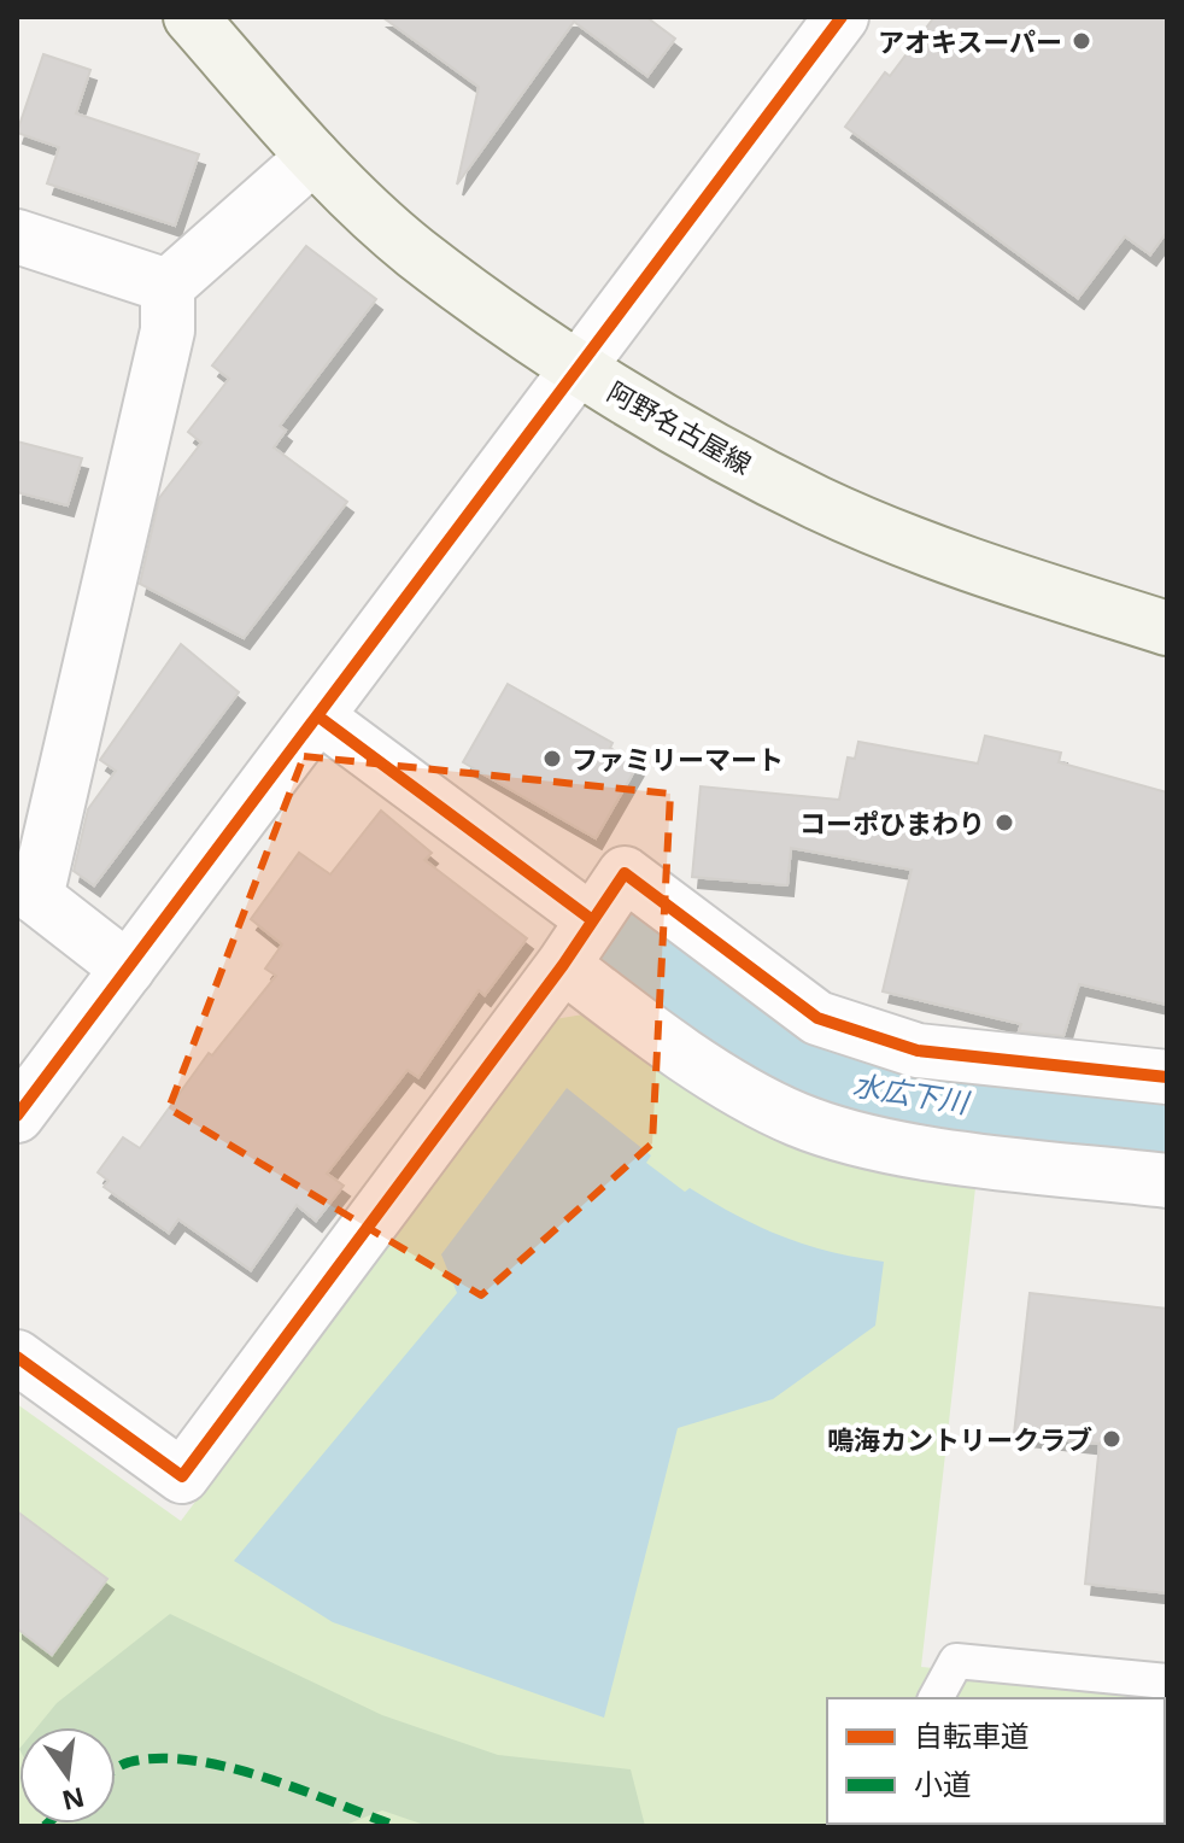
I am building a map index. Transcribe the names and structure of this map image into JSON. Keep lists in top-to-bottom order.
{
  "streets": {
    "main road": ["阿野名古屋線"]
  },
  "water": ["水広下川"],
  "places": [
    "アオキスーパー",
    "ファミリーマート",
    "コーポひまわり",
    "鳴海カントリークラブ"
  ],
  "legend": ["自転車道", "小道"],
  "north": "bottom"
}
